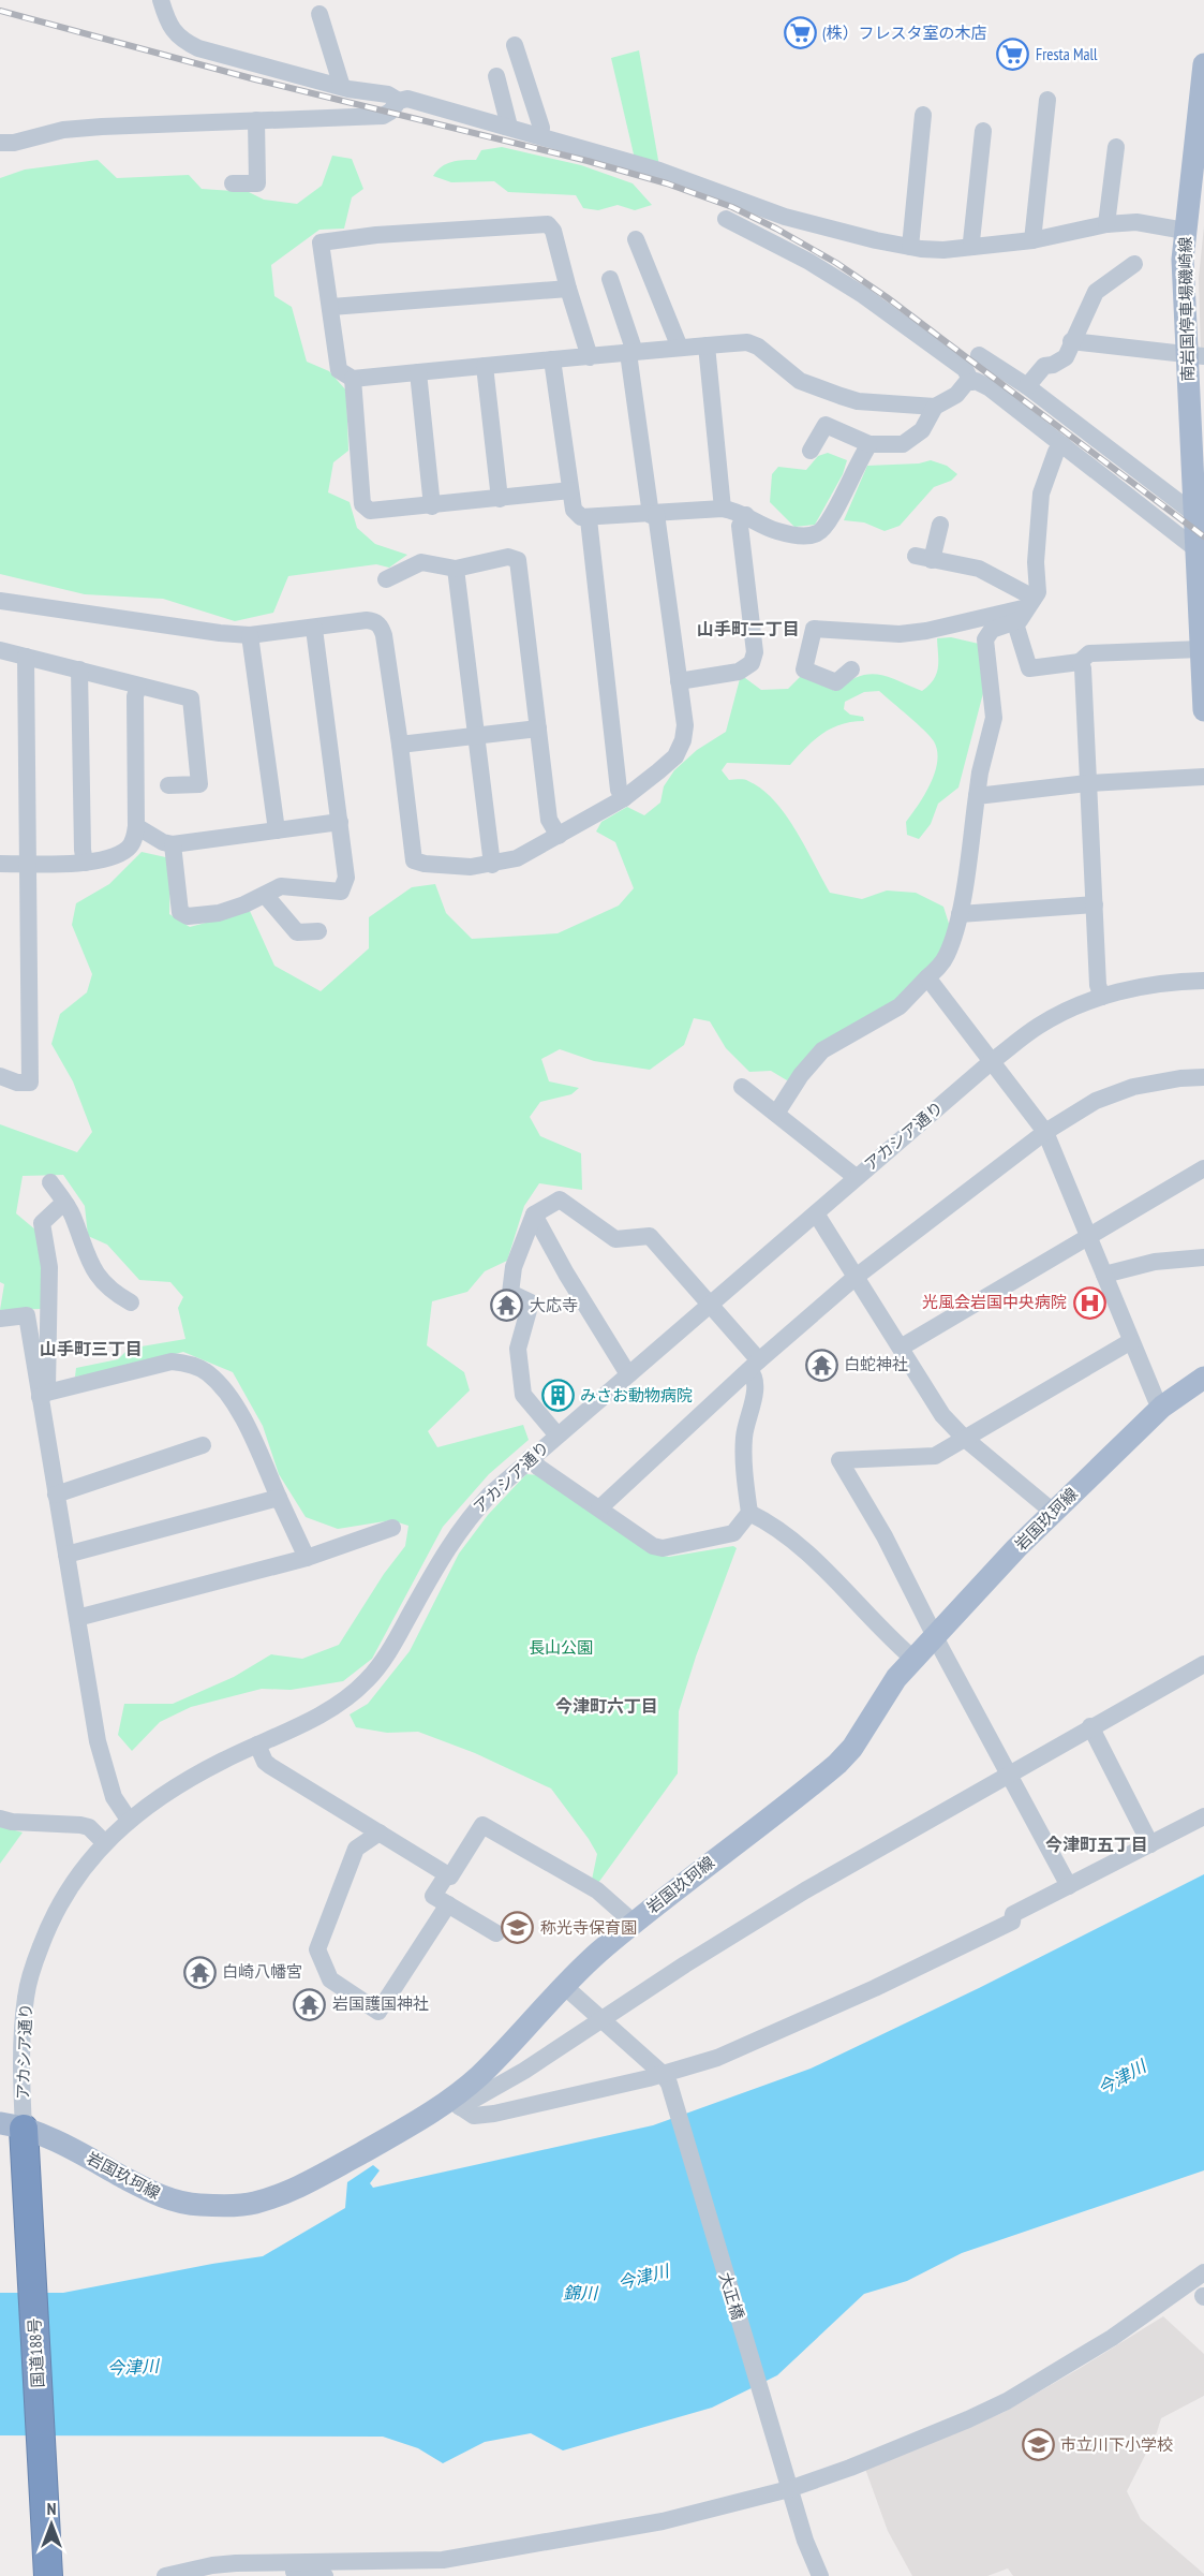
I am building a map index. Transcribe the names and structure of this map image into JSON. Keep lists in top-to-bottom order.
{
  "streets": {
    "highway": ["国道188号"],
    "main road": ["南岩国停車場磯崎線", "岩国玖珂線"],
    "street": ["アカシア通り", "大正橋"]
  },
  "crossings": [
    ["アカシア通り", "岩国玖珂線"],
    ["アカシア通り", "国道188号"],
    ["岩国玖珂線", "国道188号"]
  ],
  "districts": [
    "山手町二丁目",
    "山手町三丁目",
    "今津町六丁目",
    "今津町五丁目"
  ],
  "water": ["今津川", "錦川"],
  "parks": ["長山公園"],
  "places": {
    "supermarket": ["(株）フレスタ室の木店", "Fresta Mall"],
    "hospital": ["光風会岩国中央病院"],
    "temple": [
      "大応寺",
      "白蛇神社",
      "白崎八幡宮",
      "岩国護国神社"
    ],
    "building": ["みさお動物病院"],
    "school or university": ["称光寺保育園", "市立川下小学校"]
  },
  "north": "top"
}
